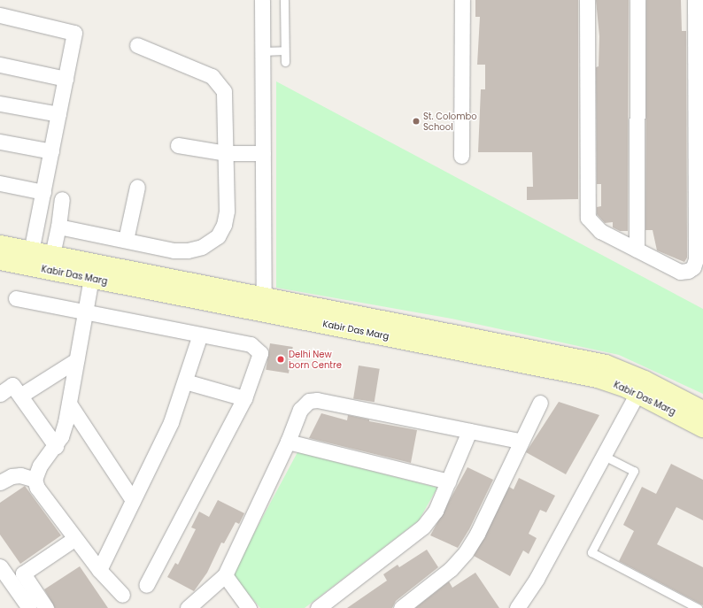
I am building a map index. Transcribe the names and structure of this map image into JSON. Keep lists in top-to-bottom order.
{
  "streets": {
    "street": ["Kabir Das Marg"]
  },
  "places": ["St. Colombo School", "Delhi New born Centre"]
}
